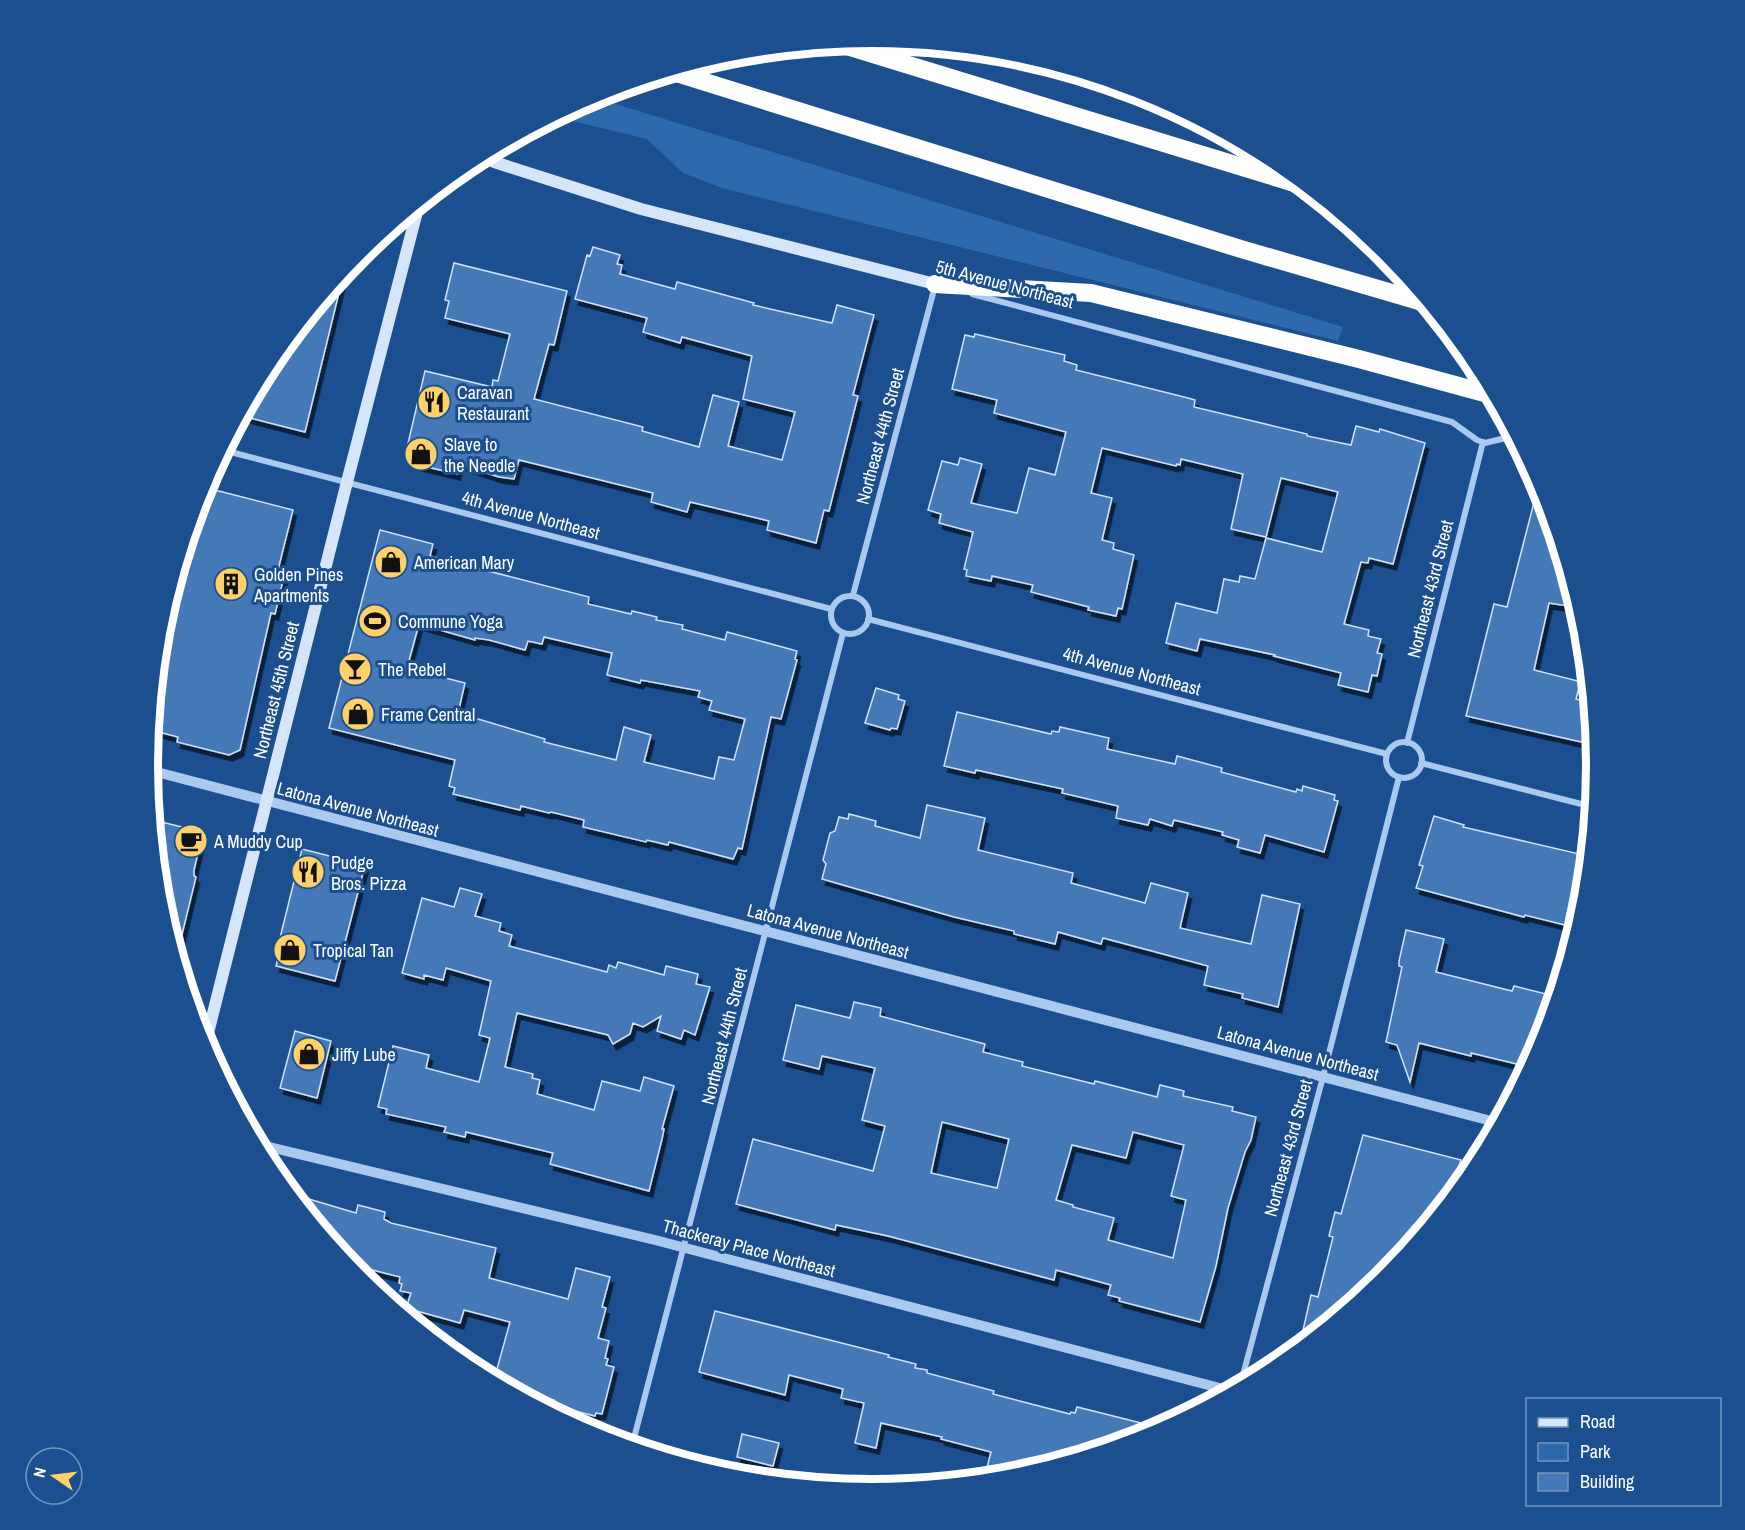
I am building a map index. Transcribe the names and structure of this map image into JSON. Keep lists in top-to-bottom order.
{
  "streets": {
    "main road": ["5th Avenue Northeast", "Northeast 45th Street"],
    "street": [
      "Northeast 44th Street",
      "4th Avenue Northeast",
      "Northeast 43rd Street",
      "Latona Avenue Northeast",
      "Thackeray Place Northeast"
    ]
  },
  "crossings": [
    ["5th Avenue Northeast", "Northeast 44th Street"],
    ["5th Avenue Northeast", "Northeast 43rd Street"],
    ["Northeast 44th Street", "4th Avenue Northeast"],
    ["Northeast 44th Street", "Latona Avenue Northeast"],
    ["Northeast 44th Street", "Thackeray Place Northeast"],
    ["4th Avenue Northeast", "Northeast 43rd Street"],
    ["4th Avenue Northeast", "Northeast 45th Street"],
    ["Northeast 43rd Street", "Latona Avenue Northeast"],
    ["Northeast 45th Street", "Latona Avenue Northeast"]
  ],
  "places": {
    "restaurant": ["Caravan Restaurant", "Pudge Bros. Pizza"],
    "shop": [
      "Slave to the Needle",
      "American Mary",
      "Frame Central",
      "Tropical Tan",
      "Jiffy Lube"
    ],
    "building": ["Golden Pines Apartments"],
    "sports": ["Commune Yoga"],
    "bar": ["The Rebel"],
    "cafe": ["A Muddy Cup"]
  },
  "legend": ["Road", "Park", "Building"],
  "north": "left"
}
